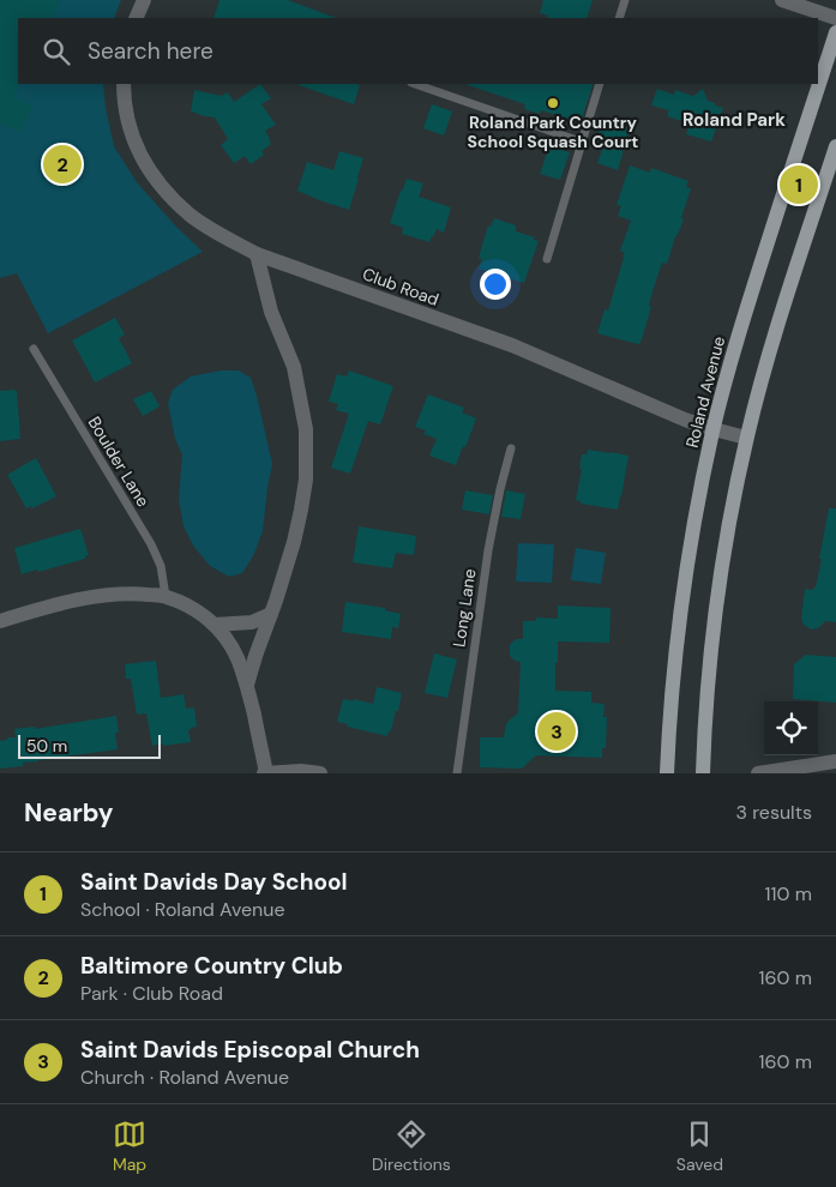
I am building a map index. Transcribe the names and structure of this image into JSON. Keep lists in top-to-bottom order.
{
  "streets": {
    "main road": ["Roland Avenue"],
    "street": ["Club Road"],
    "lane": ["Boulder Lane", "Long Lane"]
  },
  "crossings": [
    ["Club Road", "Roland Avenue"]
  ],
  "districts": ["Roland Park"],
  "places": ["Roland Park Country School Squash Court"],
  "scale_bar": "50 m",
  "page": {
    "search": "Search here",
    "pins": ["2", "1", "3"],
    "scale": "50 m",
    "heading": ["Nearby", "3 results"],
    "list": [
      {
        "mark": "1",
        "name": "Saint Davids Day School",
        "note": "School · Roland Avenue",
        "value": "110 m"
      },
      {
        "mark": "2",
        "name": "Baltimore Country Club",
        "note": "Park · Club Road",
        "value": "160 m"
      },
      {
        "mark": "3",
        "name": "Saint Davids Episcopal Church",
        "note": "Church · Roland Avenue",
        "value": "160 m"
      }
    ],
    "nav": ["Map", "Directions", "Saved"]
  }
}
